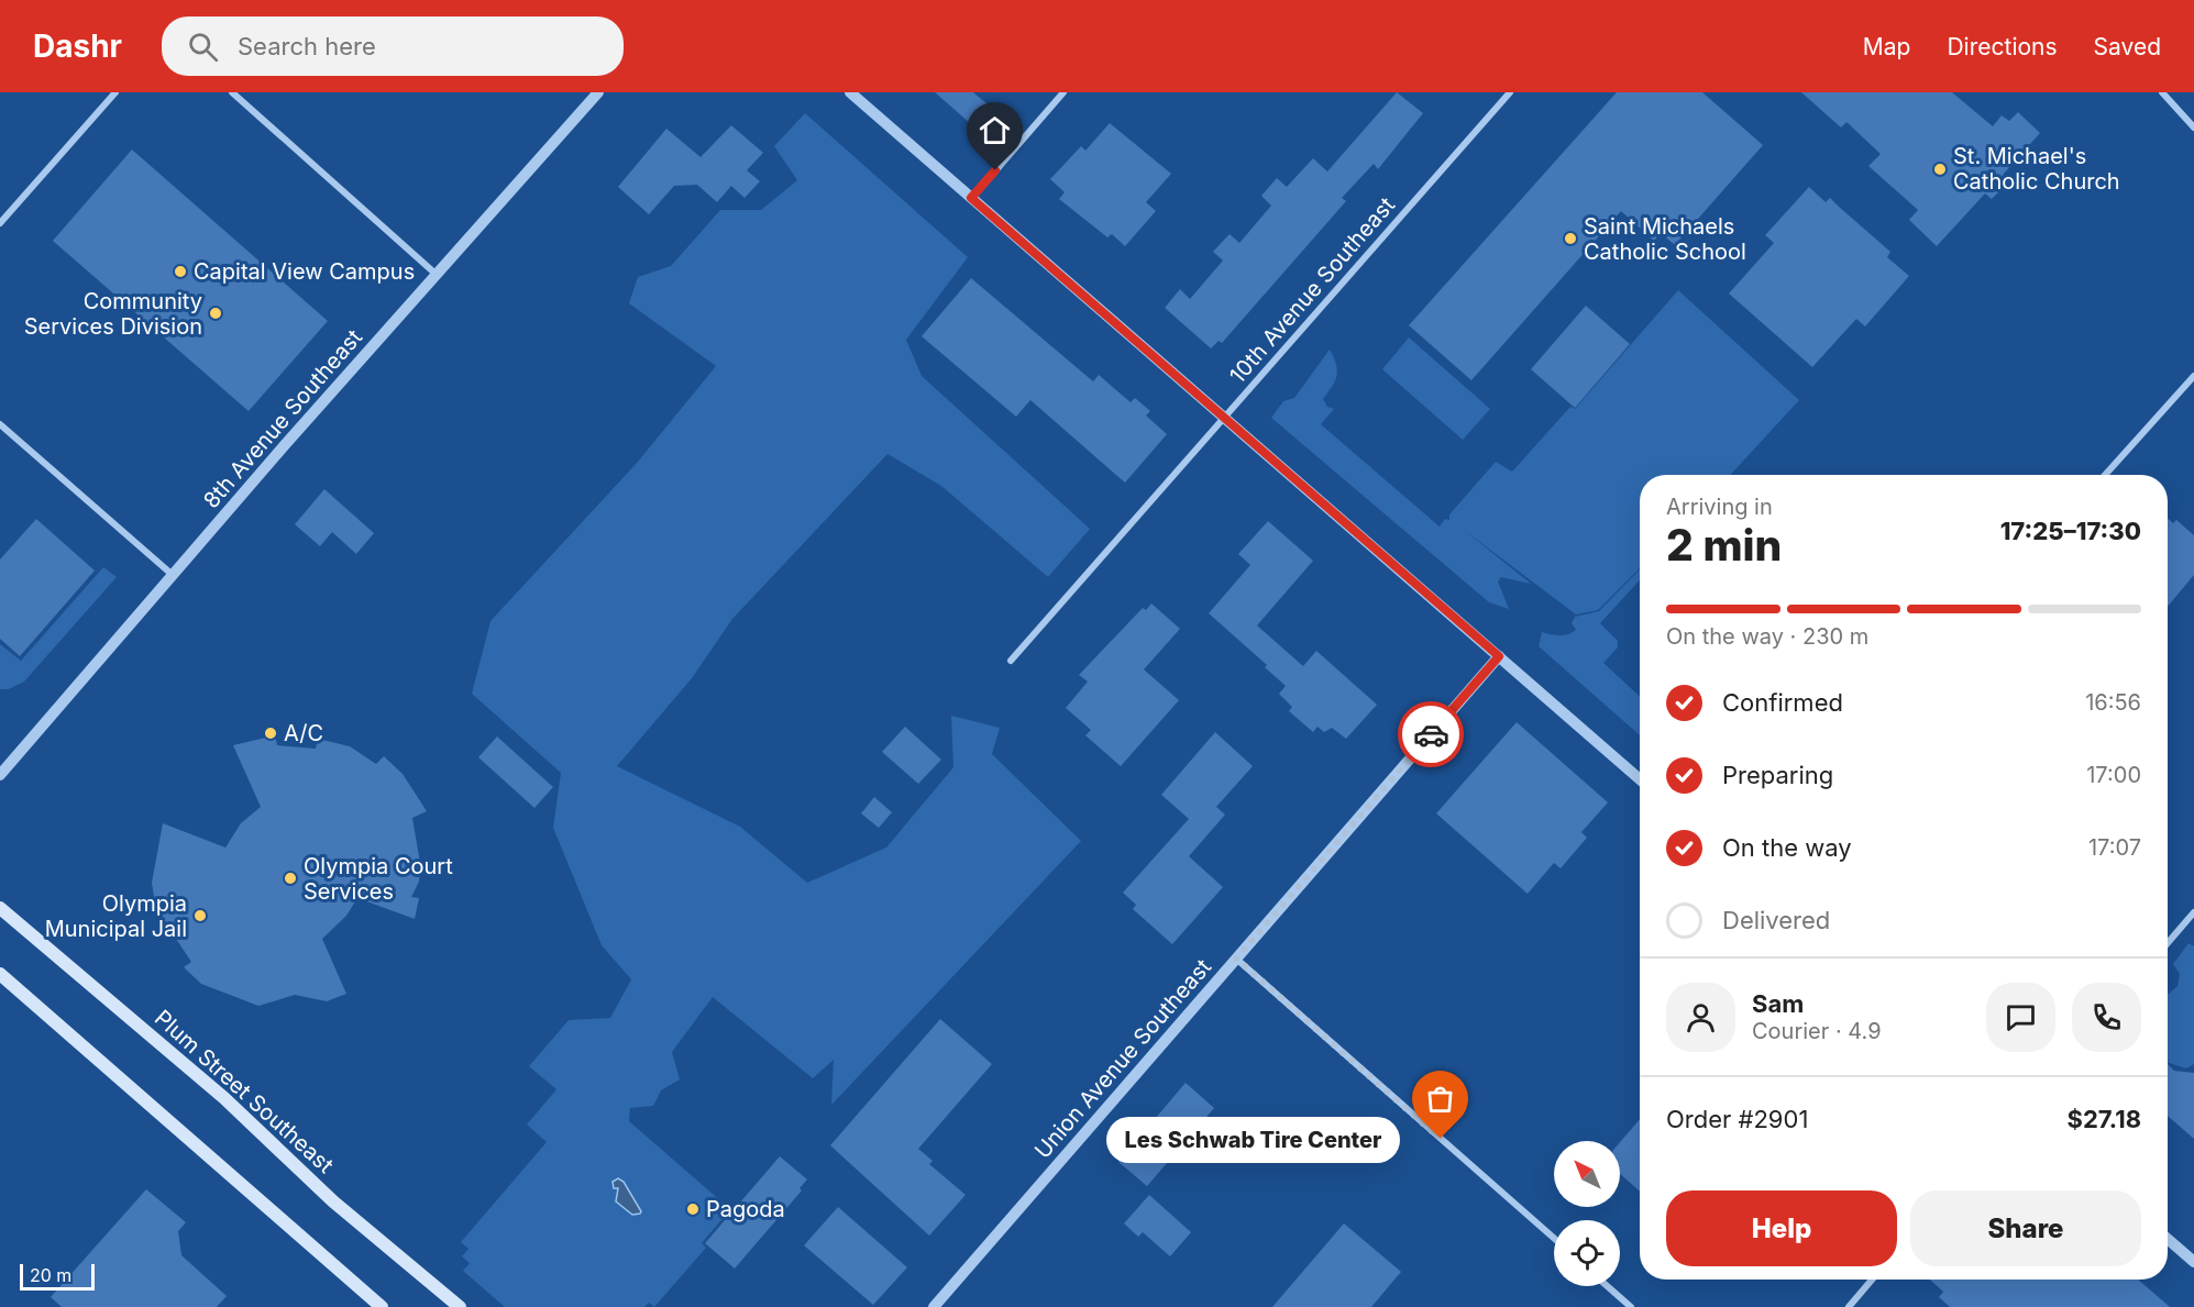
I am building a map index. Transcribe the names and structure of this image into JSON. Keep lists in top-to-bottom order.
{
  "streets": {
    "main road": ["Plum Street Southeast"],
    "street": ["10th Avenue Southeast", "8th Avenue Southeast", "Union Avenue Southeast"]
  },
  "places": [
    "St. Michael's Catholic Church",
    "Saint Michaels Catholic School",
    "Capital View Campus",
    "Community Services Division",
    "A/C",
    "Olympia Court Services",
    "Olympia Municipal Jail",
    "Les Schwab Tire Center",
    "Pagoda"
  ],
  "scale_bar": "20 m",
  "north": "top left",
  "page": {
    "header": "Dashr",
    "search": "Search here",
    "nav": ["Map", "Directions", "Saved"],
    "heading": ["2 min", "Arriving in", "17:25–17:30"],
    "panel": [
      "Sam",
      "Courier · 4.9",
      "Order #2901",
      "$27.18"
    ],
    "bar": "On the way · 230 m",
    "list": [
      ["Confirmed", "16:56"],
      ["Preparing", "17:00"],
      ["On the way", "17:07"],
      "Delivered"
    ],
    "bubble": "Les Schwab Tire Center",
    "buttons": ["Help", "Share"],
    "scale": "20 m"
  }
}
